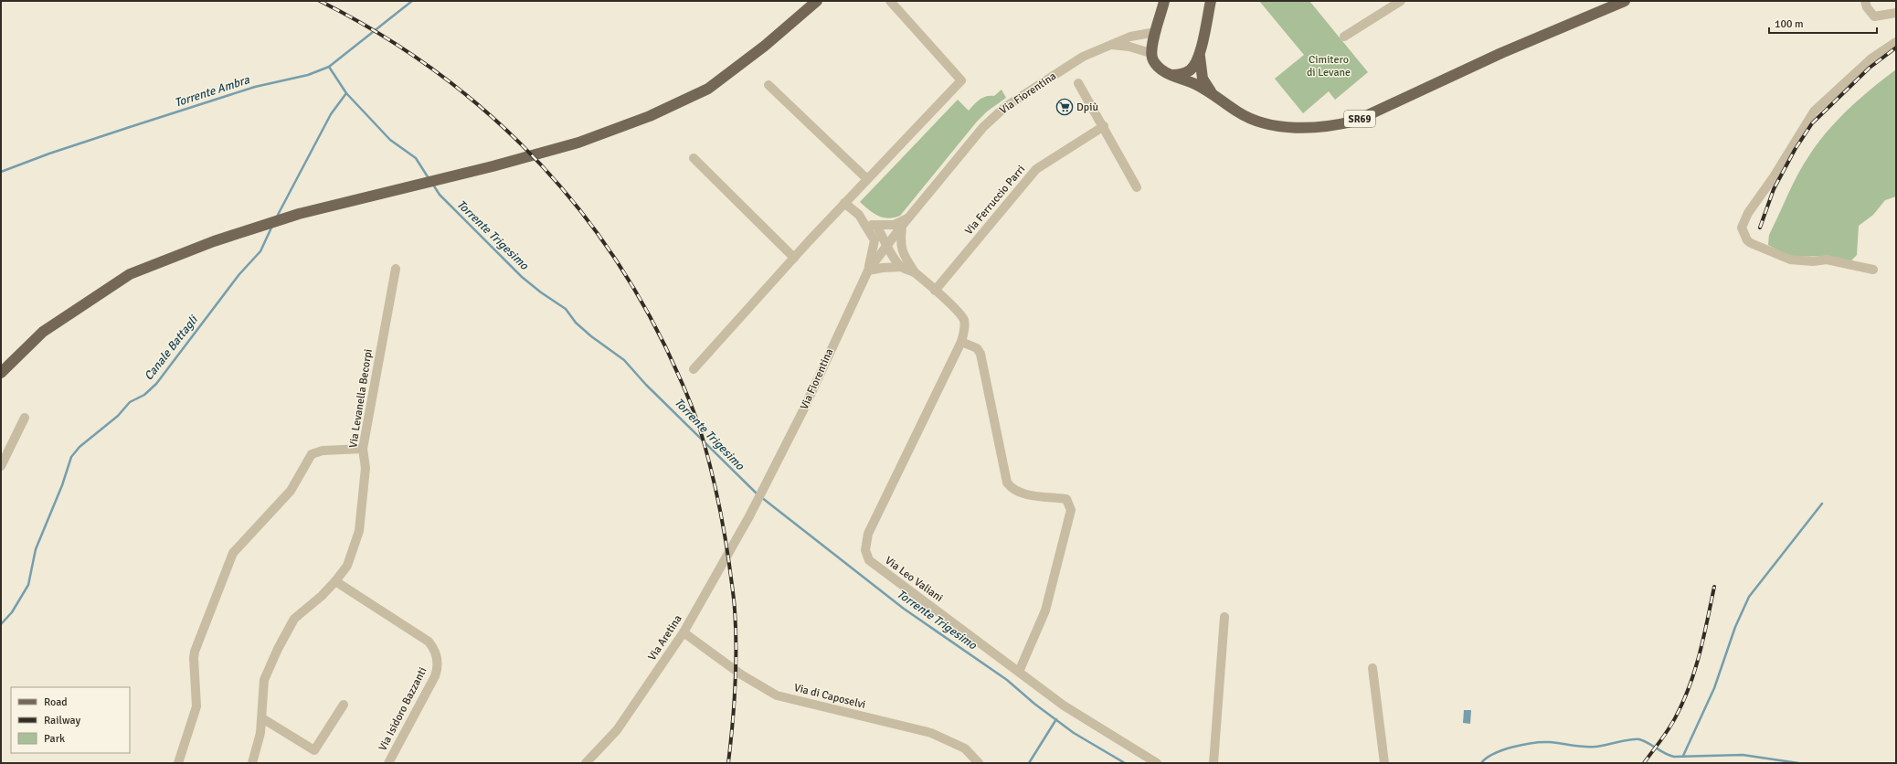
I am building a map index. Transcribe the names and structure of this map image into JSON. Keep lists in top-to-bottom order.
{
  "streets": {
    "main road": ["SR69"],
    "street": [
      "Via Fiorentina",
      "Via Ferruccio Parri",
      "Via Levanella Becorpi",
      "Via Leo Valiani",
      "Via Aretina",
      "Via di Caposelvi",
      "Via Isidoro Bazzanti"
    ]
  },
  "crossings": [
    ["Via Fiorentina", "Via Leo Valiani"],
    ["Via Fiorentina", "Via Aretina"],
    ["Via Ferruccio Parri", "Via Leo Valiani"],
    ["Via Levanella Becorpi", "Via Isidoro Bazzanti"],
    ["Via Aretina", "Via di Caposelvi"]
  ],
  "water": ["Torrente Ambra", "Torrente Trigesimo", "Canale Battagli"],
  "parks": ["Cimitero di Levane"],
  "places": {
    "supermarket": ["Dpiù"]
  },
  "legend": ["Road", "Railway", "Park"],
  "scale_bar": "100 m"
}
